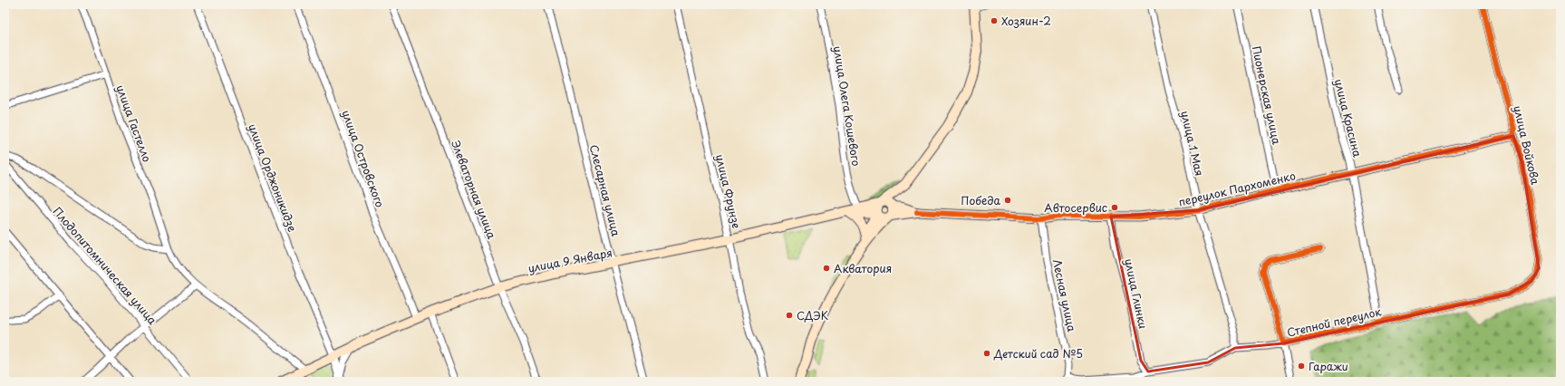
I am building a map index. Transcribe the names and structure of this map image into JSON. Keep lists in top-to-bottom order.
{
  "streets": {
    "main road": ["переулок Пархоменко", "улица 9 Января"],
    "street": [
      "Пионерская улица",
      "улица Олега Кошевого",
      "улица Красина",
      "улица Гастелло",
      "улица 1 Мая",
      "улица Войкова",
      "улица Островского",
      "улица Орджоникидзе",
      "Элеваторная улица",
      "Слесарная улица",
      "улица Фрунзе",
      "Плодопитомническая улица",
      "улица Глинки",
      "Лесная улица",
      "Степной переулок"
    ]
  },
  "crossings": [
    ["Пионерская улица", "переулок Пархоменко"],
    ["улица Олега Кошевого", "улица 9 Января"],
    ["улица Красина", "переулок Пархоменко"],
    ["улица Красина", "Степной переулок"],
    ["улица Гастелло", "улица 9 Января"],
    ["улица 1 Мая", "переулок Пархоменко"],
    ["улица 1 Мая", "Степной переулок"],
    ["улица Войкова", "переулок Пархоменко"],
    ["улица Войкова", "Степной переулок"],
    ["улица Островского", "улица 9 Января"],
    ["улица Орджоникидзе", "улица 9 Января"],
    ["переулок Пархоменко", "улица 9 Января"],
    ["переулок Пархоменко", "улица Глинки"],
    ["переулок Пархоменко", "Лесная улица"],
    ["Элеваторная улица", "улица 9 Января"],
    ["Слесарная улица", "улица 9 Января"],
    ["улица Фрунзе", "улица 9 Января"],
    ["улица Глинки", "Степной переулок"],
    ["Лесная улица", "Степной переулок"]
  ],
  "places": [
    "Хозяин-2",
    "Победа",
    "Автосервис",
    "Акватория",
    "СДЭК",
    "Детский сад №5",
    "Гаражи"
  ]
}
